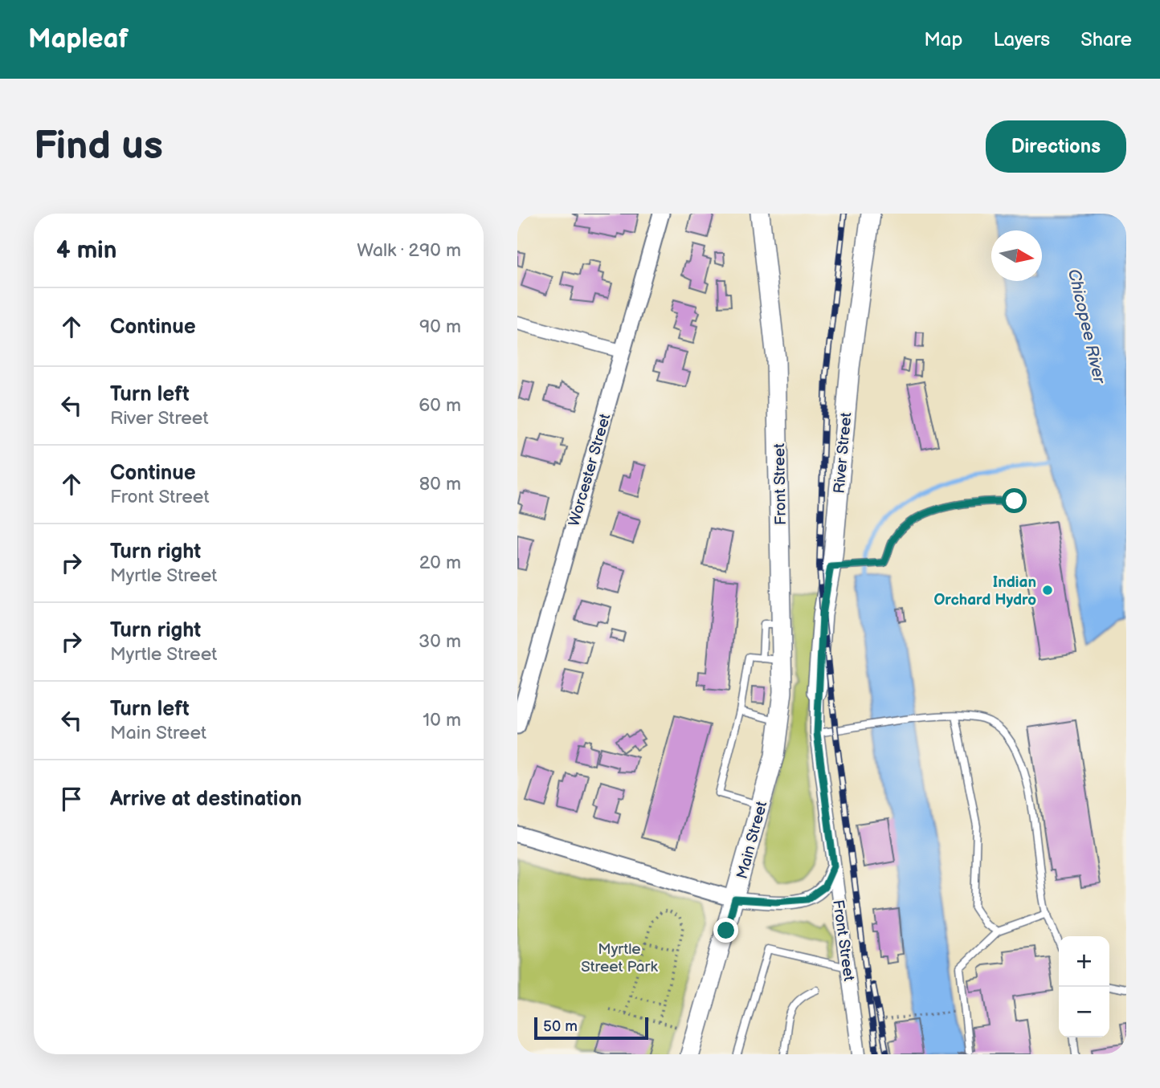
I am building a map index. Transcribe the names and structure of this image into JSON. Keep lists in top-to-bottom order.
{
  "streets": {
    "main road": ["River Street", "Front Street", "Main Street"],
    "street": ["Worcester Street"]
  },
  "crossings": [
    ["River Street", "Front Street"],
    ["Front Street", "Main Street"]
  ],
  "water": ["Chicopee River"],
  "parks": ["Myrtle Street Park"],
  "places": ["Indian Orchard Hydro"],
  "scale_bar": "50 m",
  "north": "right",
  "page": {
    "header": "Mapleaf",
    "nav": ["Map", "Layers", "Share"],
    "buttons": "Directions",
    "title": "Find us",
    "heading": ["4 min", "Walk · 290 m"],
    "list": [
      ["Continue", "90 m"],
      ["Turn left", "River Street", "60 m"],
      ["Continue", "Front Street", "80 m"],
      ["Turn right", "Myrtle Street", "20 m"],
      ["Turn right", "Myrtle Street", "30 m"],
      ["Turn left", "Main Street", "10 m"],
      "Arrive at destination"
    ],
    "map_buttons": ["+", "−"],
    "scale": "50 m"
  }
}
